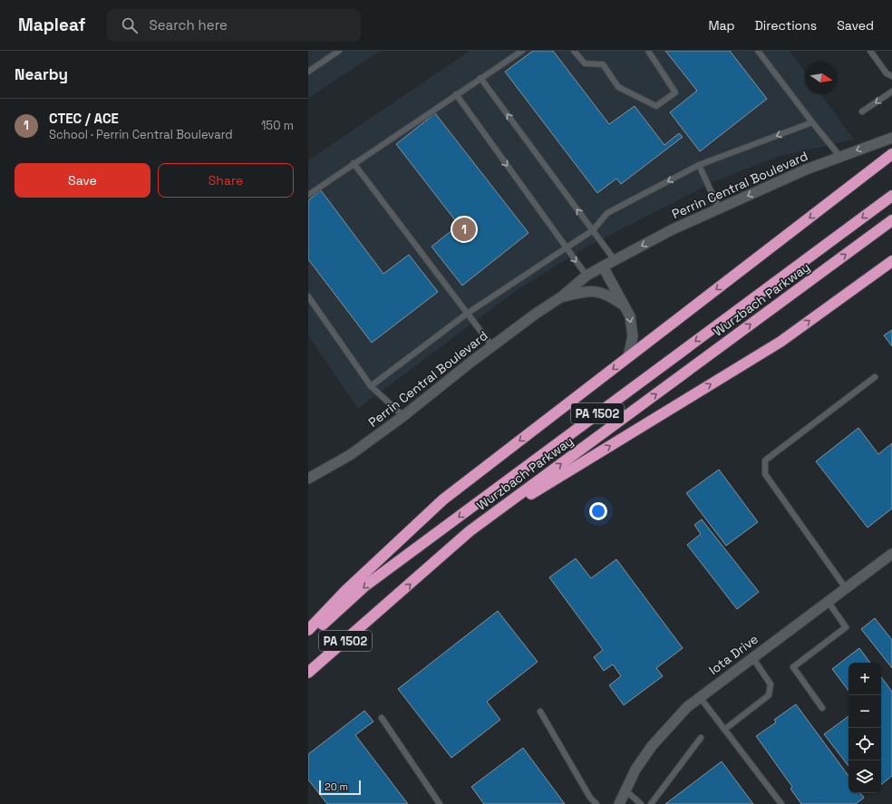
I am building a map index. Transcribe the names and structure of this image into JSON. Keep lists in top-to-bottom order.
{
  "streets": {
    "highway": ["Wurzbach Parkway", "PA 1502"],
    "street": ["Perrin Central Boulevard", "Iota Drive"]
  },
  "one_way": ["Perrin Central Boulevard"],
  "scale_bar": "20 m",
  "north": "right",
  "page": {
    "header": "Mapleaf",
    "search": "Search here",
    "nav": ["Map", "Directions", "Saved"],
    "heading": "Nearby",
    "list": [
      {
        "mark": "1",
        "name": "CTEC / ACE",
        "note": "School · Perrin Central Boulevard",
        "value": "150 m"
      }
    ],
    "buttons": ["Save", "Share"],
    "pins": "1",
    "map_buttons": ["+", "−"],
    "scale": "20 m"
  }
}
